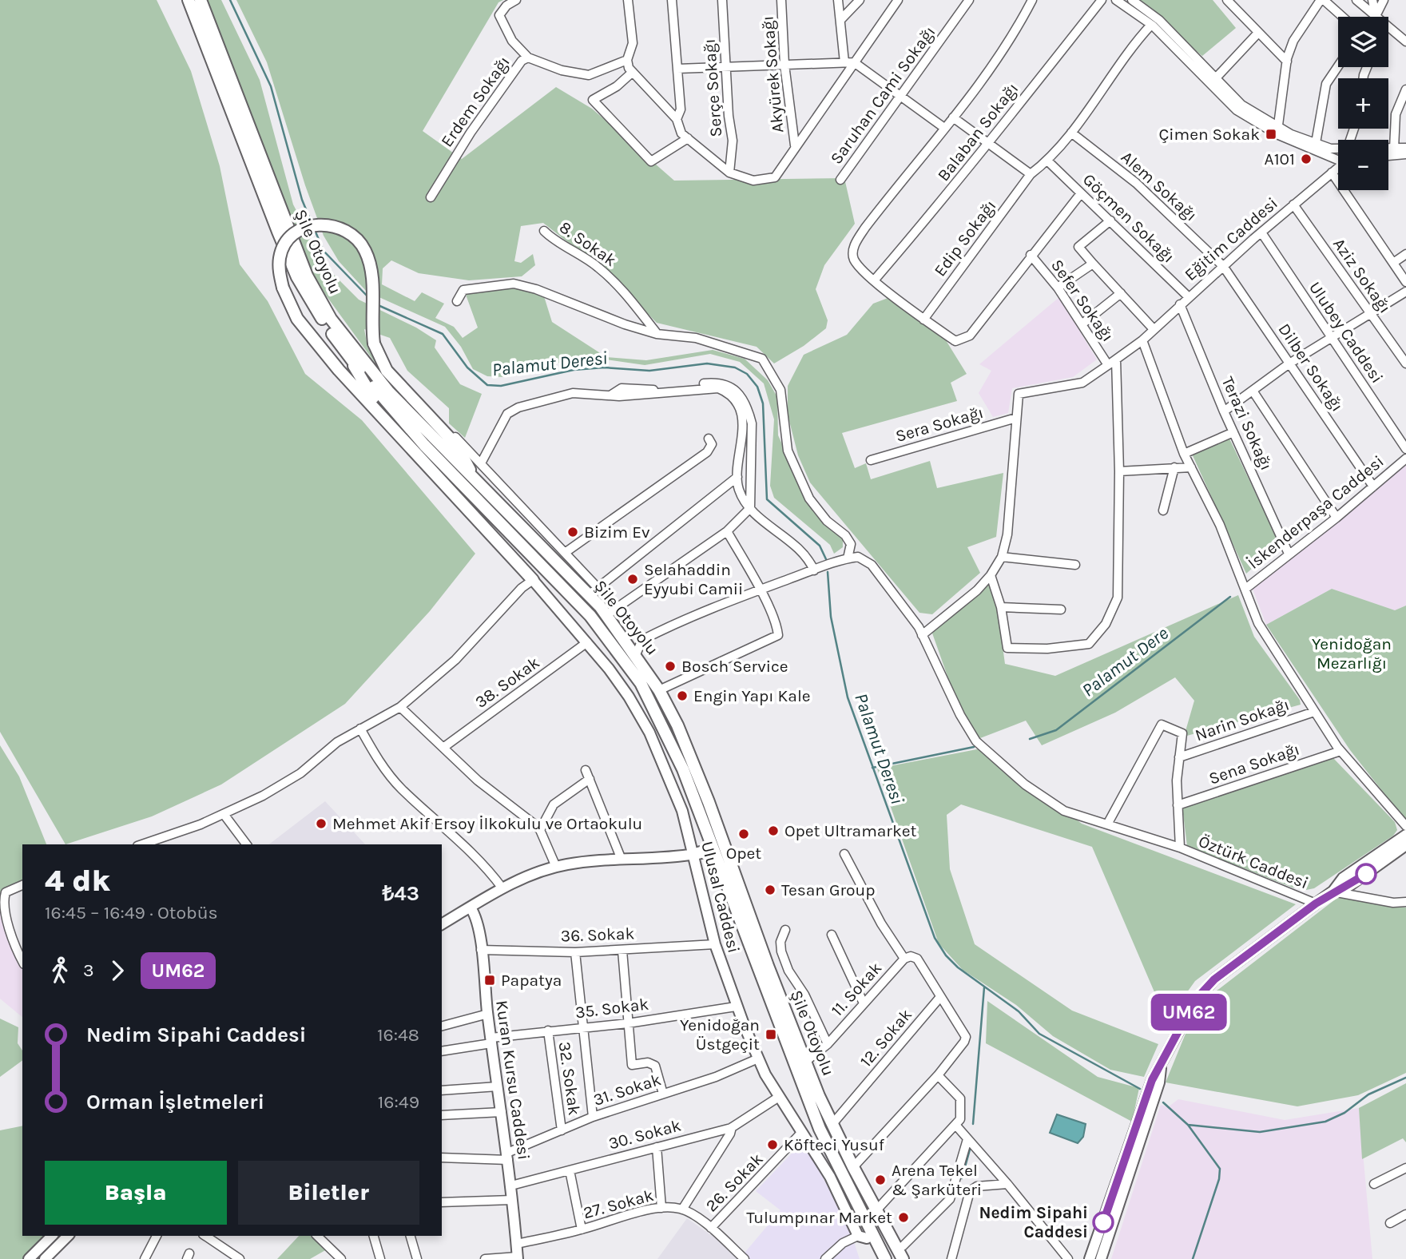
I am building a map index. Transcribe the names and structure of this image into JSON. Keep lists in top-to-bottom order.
{
  "streets": {
    "highway": ["Şile Otoyolu"],
    "main road": ["Ulusal Caddesi", "Kuran Kursu Caddesi"],
    "street": [
      "Akyürek Sokağı",
      "Serçe Sokağı",
      "Saruhan Cami Sokağı",
      "Erdem Sokağı",
      "Balaban Sokağı",
      "Alem Sokağı",
      "Göçmen Sokağı",
      "Edip Sokağı",
      "Eğitim Caddesi",
      "8. Sokak",
      "Aziz Sokağı",
      "Sefer Sokağı",
      "Ulubey Caddesi",
      "Dilber Sokağı",
      "Terazi Sokağı",
      "Sera Sokağı",
      "İskenderpaşa Caddesi",
      "38. Sokak",
      "Narin Sokağı",
      "Sena Sokağı",
      "Öztürk Caddesi",
      "36. Sokak",
      "11. Sokak",
      "35. Sokak",
      "12. Sokak",
      "32. Sokak",
      "31. Sokak",
      "30. Sokak",
      "26. Sokak",
      "27. Sokak"
    ]
  },
  "crossings": [
    ["Alem Sokağı", "Edip Sokağı"],
    ["Alem Sokağı", "Eğitim Caddesi"],
    ["Alem Sokağı", "Dilber Sokağı"],
    ["Göçmen Sokağı", "Edip Sokağı"],
    ["Göçmen Sokağı", "Eğitim Caddesi"],
    ["Eğitim Caddesi", "Aziz Sokağı"],
    ["Eğitim Caddesi", "Sefer Sokağı"],
    ["Eğitim Caddesi", "Ulubey Caddesi"],
    ["Eğitim Caddesi", "Dilber Sokağı"],
    ["Eğitim Caddesi", "Terazi Sokağı"],
    ["Eğitim Caddesi", "Sera Sokağı"],
    ["Şile Otoyolu", "11. Sokak"],
    ["Şile Otoyolu", "12. Sokak"],
    ["Dilber Sokağı", "İskenderpaşa Caddesi"],
    ["Terazi Sokağı", "İskenderpaşa Caddesi"],
    ["38. Sokak", "Ulusal Caddesi"],
    ["Ulusal Caddesi", "36. Sokak"],
    ["Ulusal Caddesi", "35. Sokak"],
    ["Ulusal Caddesi", "31. Sokak"],
    ["Ulusal Caddesi", "30. Sokak"],
    ["Ulusal Caddesi", "26. Sokak"],
    ["36. Sokak", "Kuran Kursu Caddesi"],
    ["35. Sokak", "32. Sokak"],
    ["35. Sokak", "Kuran Kursu Caddesi"],
    ["32. Sokak", "31. Sokak"],
    ["Kuran Kursu Caddesi", "31. Sokak"],
    ["Kuran Kursu Caddesi", "30. Sokak"],
    ["Kuran Kursu Caddesi", "27. Sokak"],
    ["26. Sokak", "27. Sokak"]
  ],
  "water": ["Palamut Deresi", "Palamut Dere"],
  "parks": ["Yenidoğan Mezarlığı"],
  "places": {
    "transit": ["Çimen Sokak", "Papatya", "Yenidoğan Üstgeçit"],
    "other": [
      "A101",
      "Bizim Ev",
      "Selahaddin Eyyubi Camii",
      "Bosch Service",
      "Engin Yapı Kale",
      "Mehmet Akif Ersoy İlkokulu ve Ortaokulu",
      "Opet Ultramarket",
      "Opet",
      "Tesan Group",
      "Köfteci Yusuf",
      "Arena Tekel & Şarküteri",
      "Tulumpınar Market",
      "Nedim Sipahi Caddesi"
    ]
  },
  "lines": ["bus line UM62"],
  "page": {
    "on_map": "UM62",
    "map_buttons": ["+", "−"],
    "heading": ["4 dk", "16:45 – 16:49 · Otobüs", "₺43"],
    "legs": ["3", "UM62"],
    "list": [
      {
        "name": "Nedim Sipahi Caddesi",
        "value": "16:48"
      },
      {
        "name": "Orman İşletmeleri",
        "value": "16:49"
      }
    ],
    "buttons": ["Başla", "Biletler"]
  }
}
